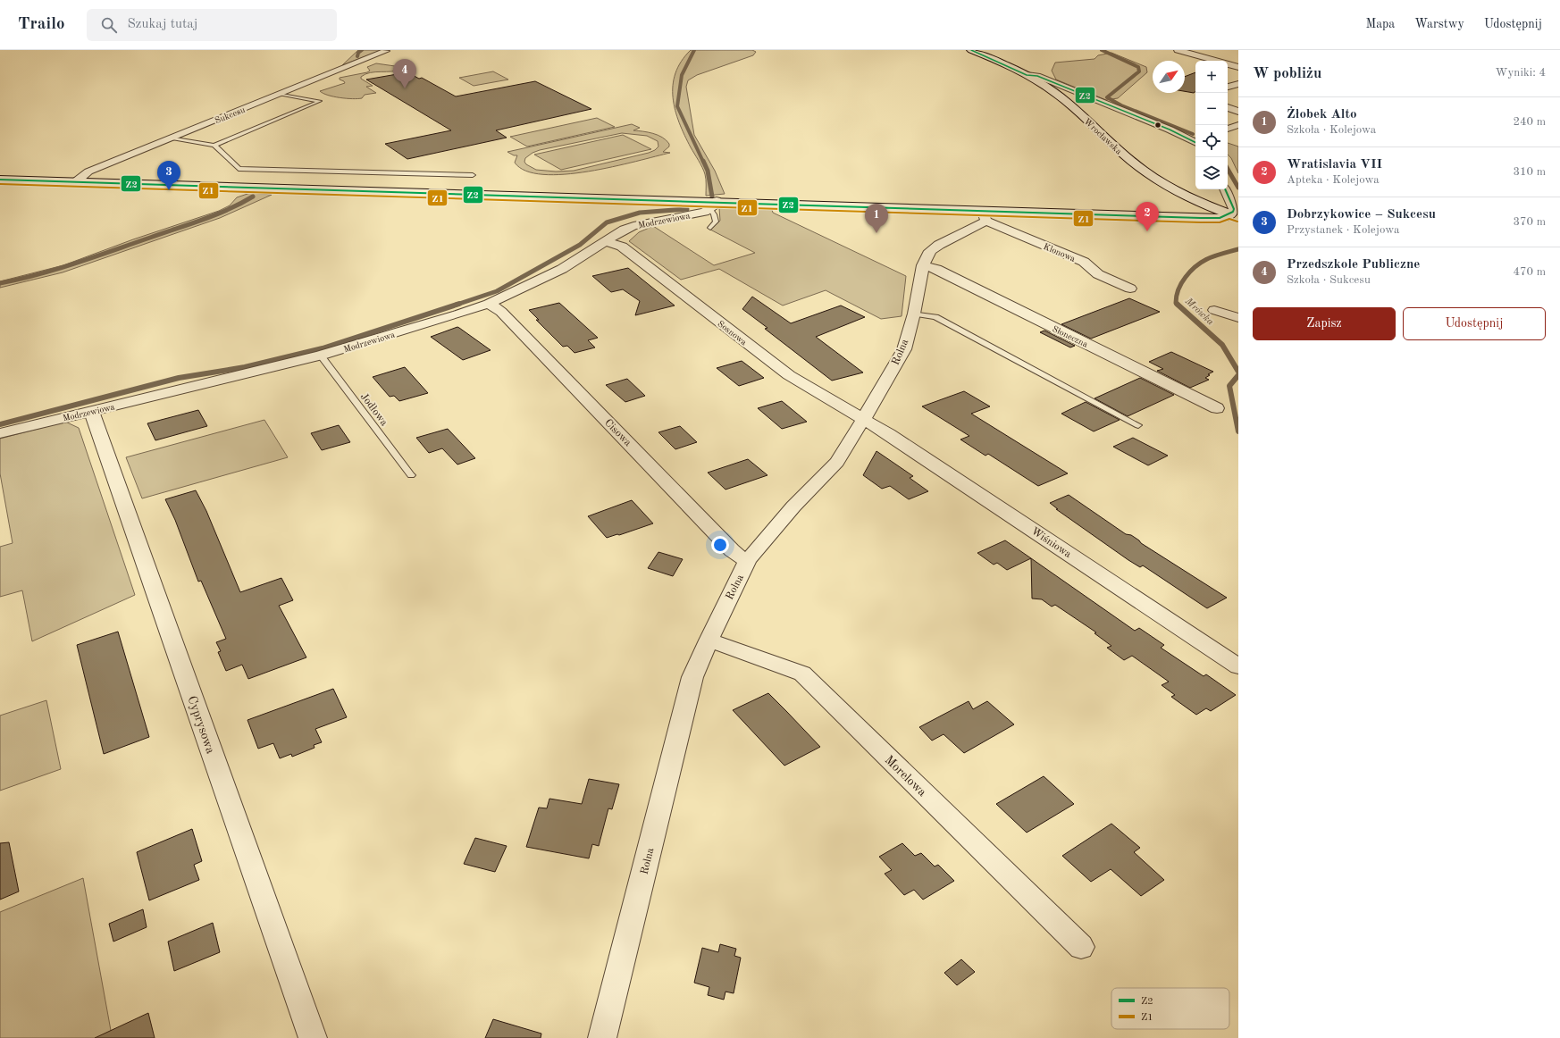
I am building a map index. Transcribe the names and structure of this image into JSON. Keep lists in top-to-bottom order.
{
  "streets": {
    "street": [
      "Sukcesu",
      "Wrocławska",
      "Modrzewiowa",
      "Klonowa",
      "Sosnowa",
      "Słoneczna",
      "Rolna",
      "Cisowa",
      "Wiśniowa",
      "Cyprysowa",
      "Morelowa"
    ],
    "lane": ["Jodłowa"]
  },
  "crossings": [
    ["Modrzewiowa", "Sosnowa"],
    ["Modrzewiowa", "Jodłowa"],
    ["Modrzewiowa", "Cisowa"],
    ["Modrzewiowa", "Cyprysowa"],
    ["Klonowa", "Rolna"],
    ["Sosnowa", "Rolna"],
    ["Sosnowa", "Wiśniowa"],
    ["Słoneczna", "Rolna"],
    ["Rolna", "Cisowa"],
    ["Rolna", "Wiśniowa"],
    ["Rolna", "Morelowa"]
  ],
  "water": ["Mrówka"],
  "lines": ["transit line Z2", "transit line Z1"],
  "legend": ["Z2", "Z1"],
  "north": "top right",
  "page": {
    "header": "Trailo",
    "search": "Szukaj tutaj",
    "nav": ["Mapa", "Warstwy", "Udostępnij"],
    "heading": ["W pobliżu", "Wyniki: 4"],
    "pins": [
      "4",
      "3",
      "2",
      "1"
    ],
    "map_buttons": ["+", "−"],
    "list": [
      {
        "mark": "1",
        "name": "Żłobek Alto",
        "note": "Szkoła · Kolejowa",
        "value": "240 m"
      },
      {
        "mark": "2",
        "name": "Wratislavia VII",
        "note": "Apteka · Kolejowa",
        "value": "310 m"
      },
      {
        "mark": "3",
        "name": "Dobrzykowice – Sukcesu",
        "note": "Przystanek · Kolejowa",
        "value": "370 m"
      },
      {
        "mark": "4",
        "name": "Przedszkole Publiczne",
        "note": "Szkoła · Sukcesu",
        "value": "470 m"
      }
    ],
    "buttons": ["Zapisz", "Udostępnij"]
  }
}
